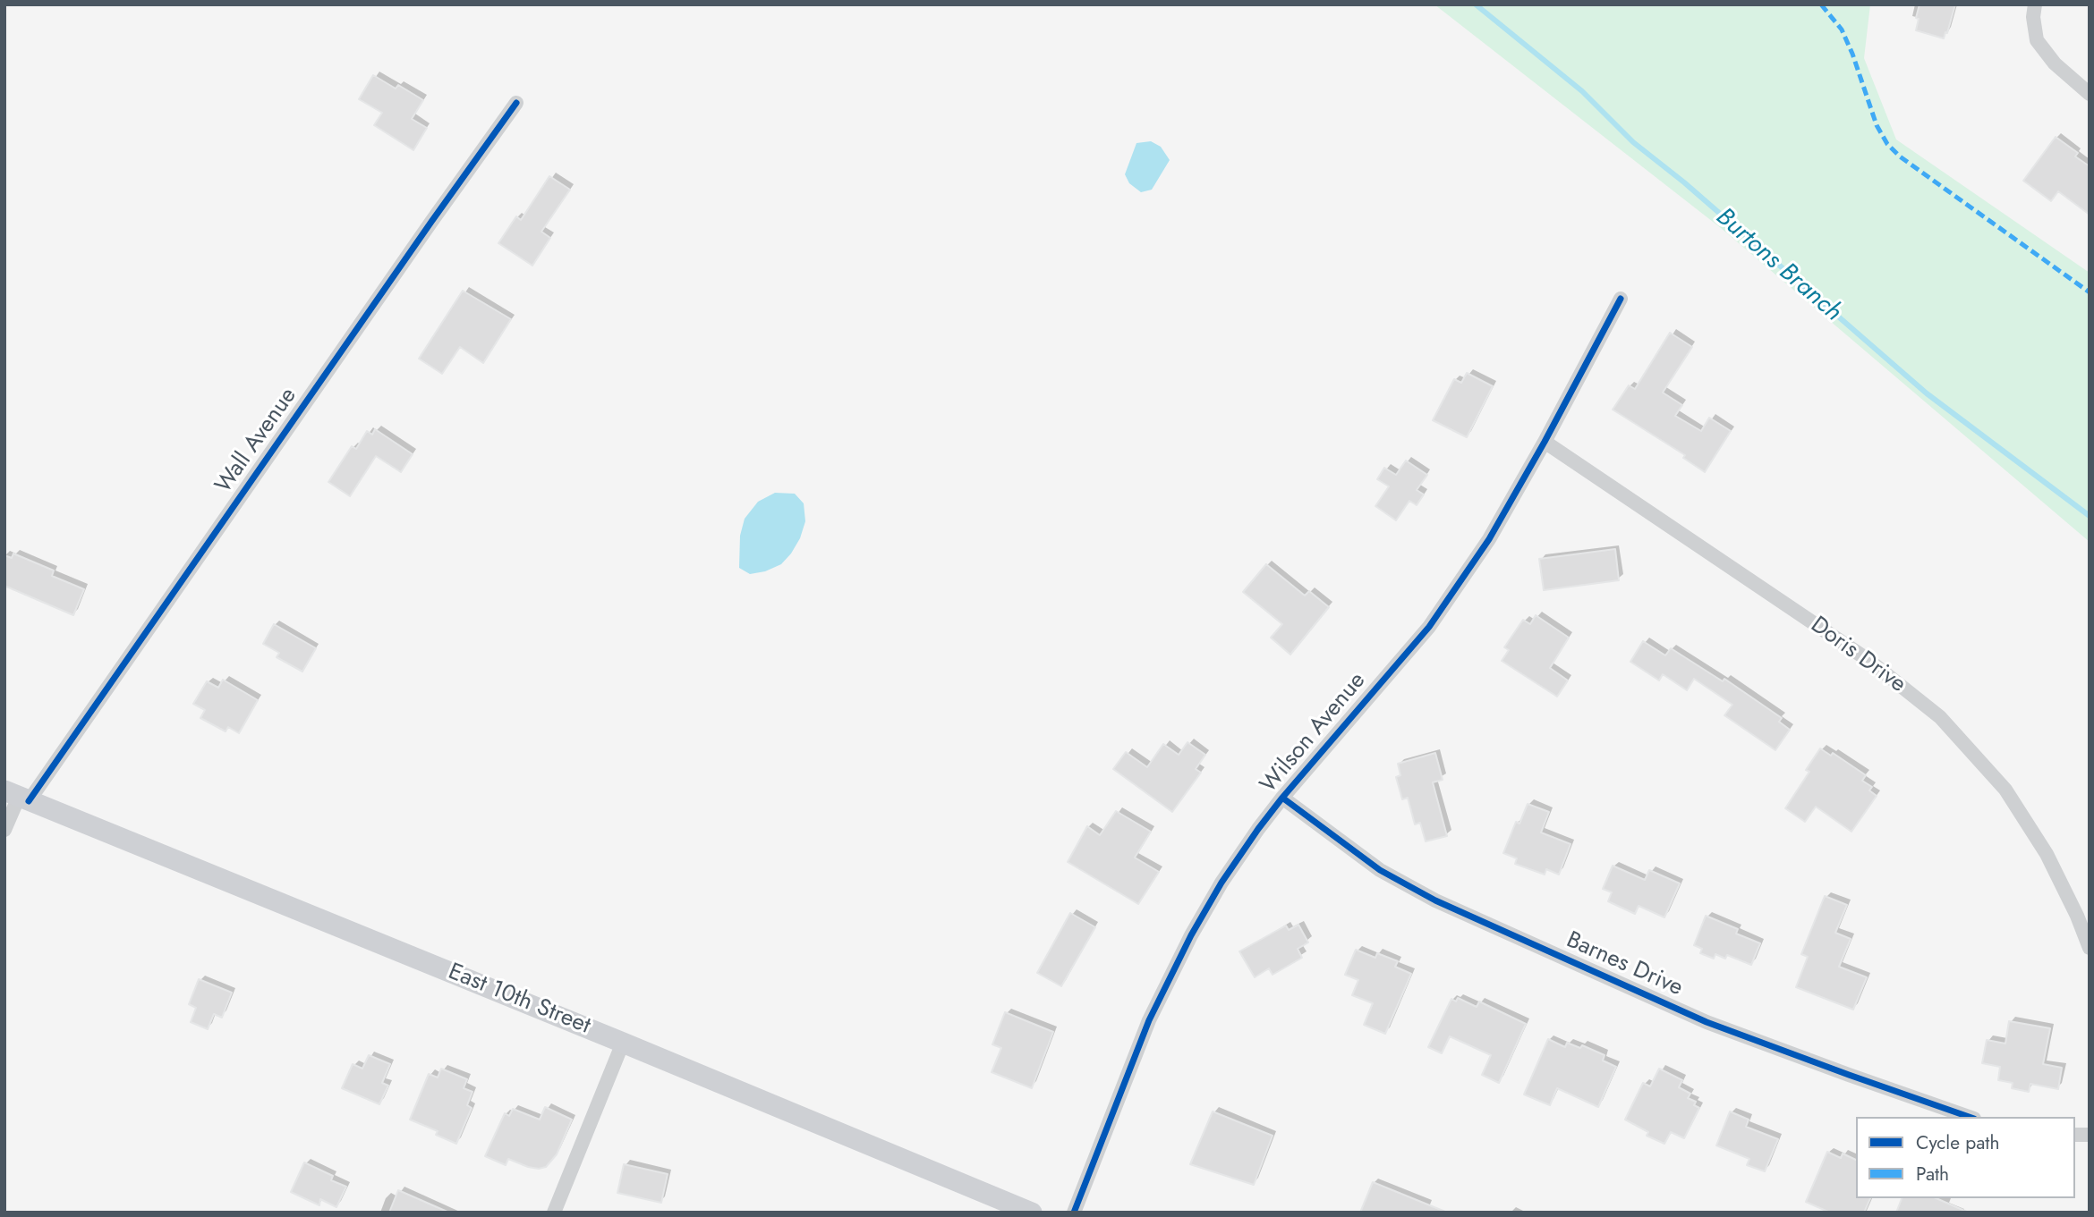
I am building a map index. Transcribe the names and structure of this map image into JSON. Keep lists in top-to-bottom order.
{
  "streets": {
    "main road": ["East 10th Street"],
    "street": [
      "Wall Avenue",
      "Doris Drive",
      "Wilson Avenue",
      "Barnes Drive"
    ]
  },
  "crossings": [
    ["Wall Avenue", "East 10th Street"],
    ["Doris Drive", "Wilson Avenue"],
    ["Wilson Avenue", "Barnes Drive"]
  ],
  "water": ["Burtons Branch"],
  "legend": ["Cycle path", "Path"]
}
